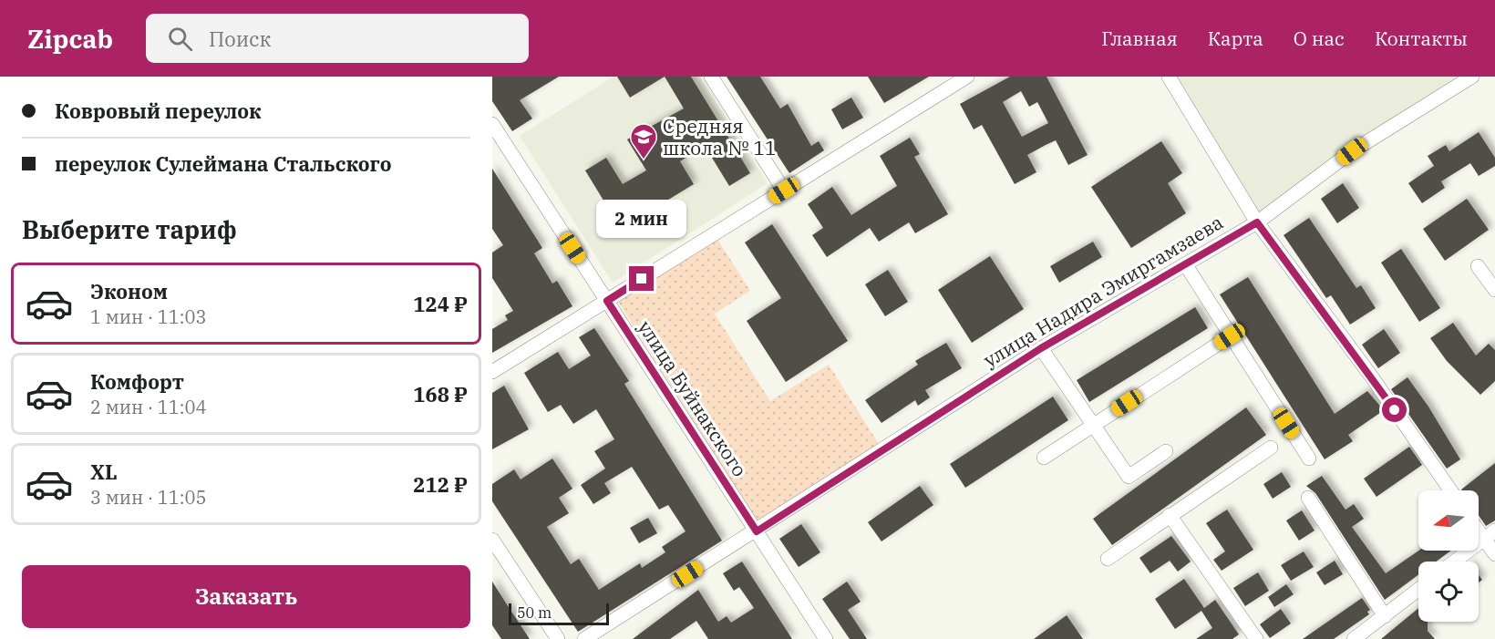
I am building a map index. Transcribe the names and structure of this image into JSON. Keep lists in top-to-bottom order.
{
  "streets": {
    "street": ["улица Надира Эмиргамзаева", "улица Буйнакского"]
  },
  "crossings": [
    ["улица Надира Эмиргамзаева", "улица Буйнакского"]
  ],
  "places": {
    "school or university": ["Средняя школа № 11"]
  },
  "scale_bar": "50 m",
  "north": "left",
  "page": {
    "header": "Zipcab",
    "search": "Поиск",
    "nav": [
      "Главная",
      "Карта",
      "О нас",
      "Контакты"
    ],
    "banner": ["Ковровый переулок", "переулок Сулеймана Стальского"],
    "heading": "Выберите тариф",
    "bubble": "2 мин",
    "list": [
      {
        "name": "Эконом",
        "note": "1 мин · 11:03",
        "value": "124 ₽"
      },
      {
        "name": "Комфорт",
        "note": "2 мин · 11:04",
        "value": "168 ₽"
      },
      {
        "name": "XL",
        "note": "3 мин · 11:05",
        "value": "212 ₽"
      }
    ],
    "buttons": "Заказать",
    "scale": "50 m"
  }
}
